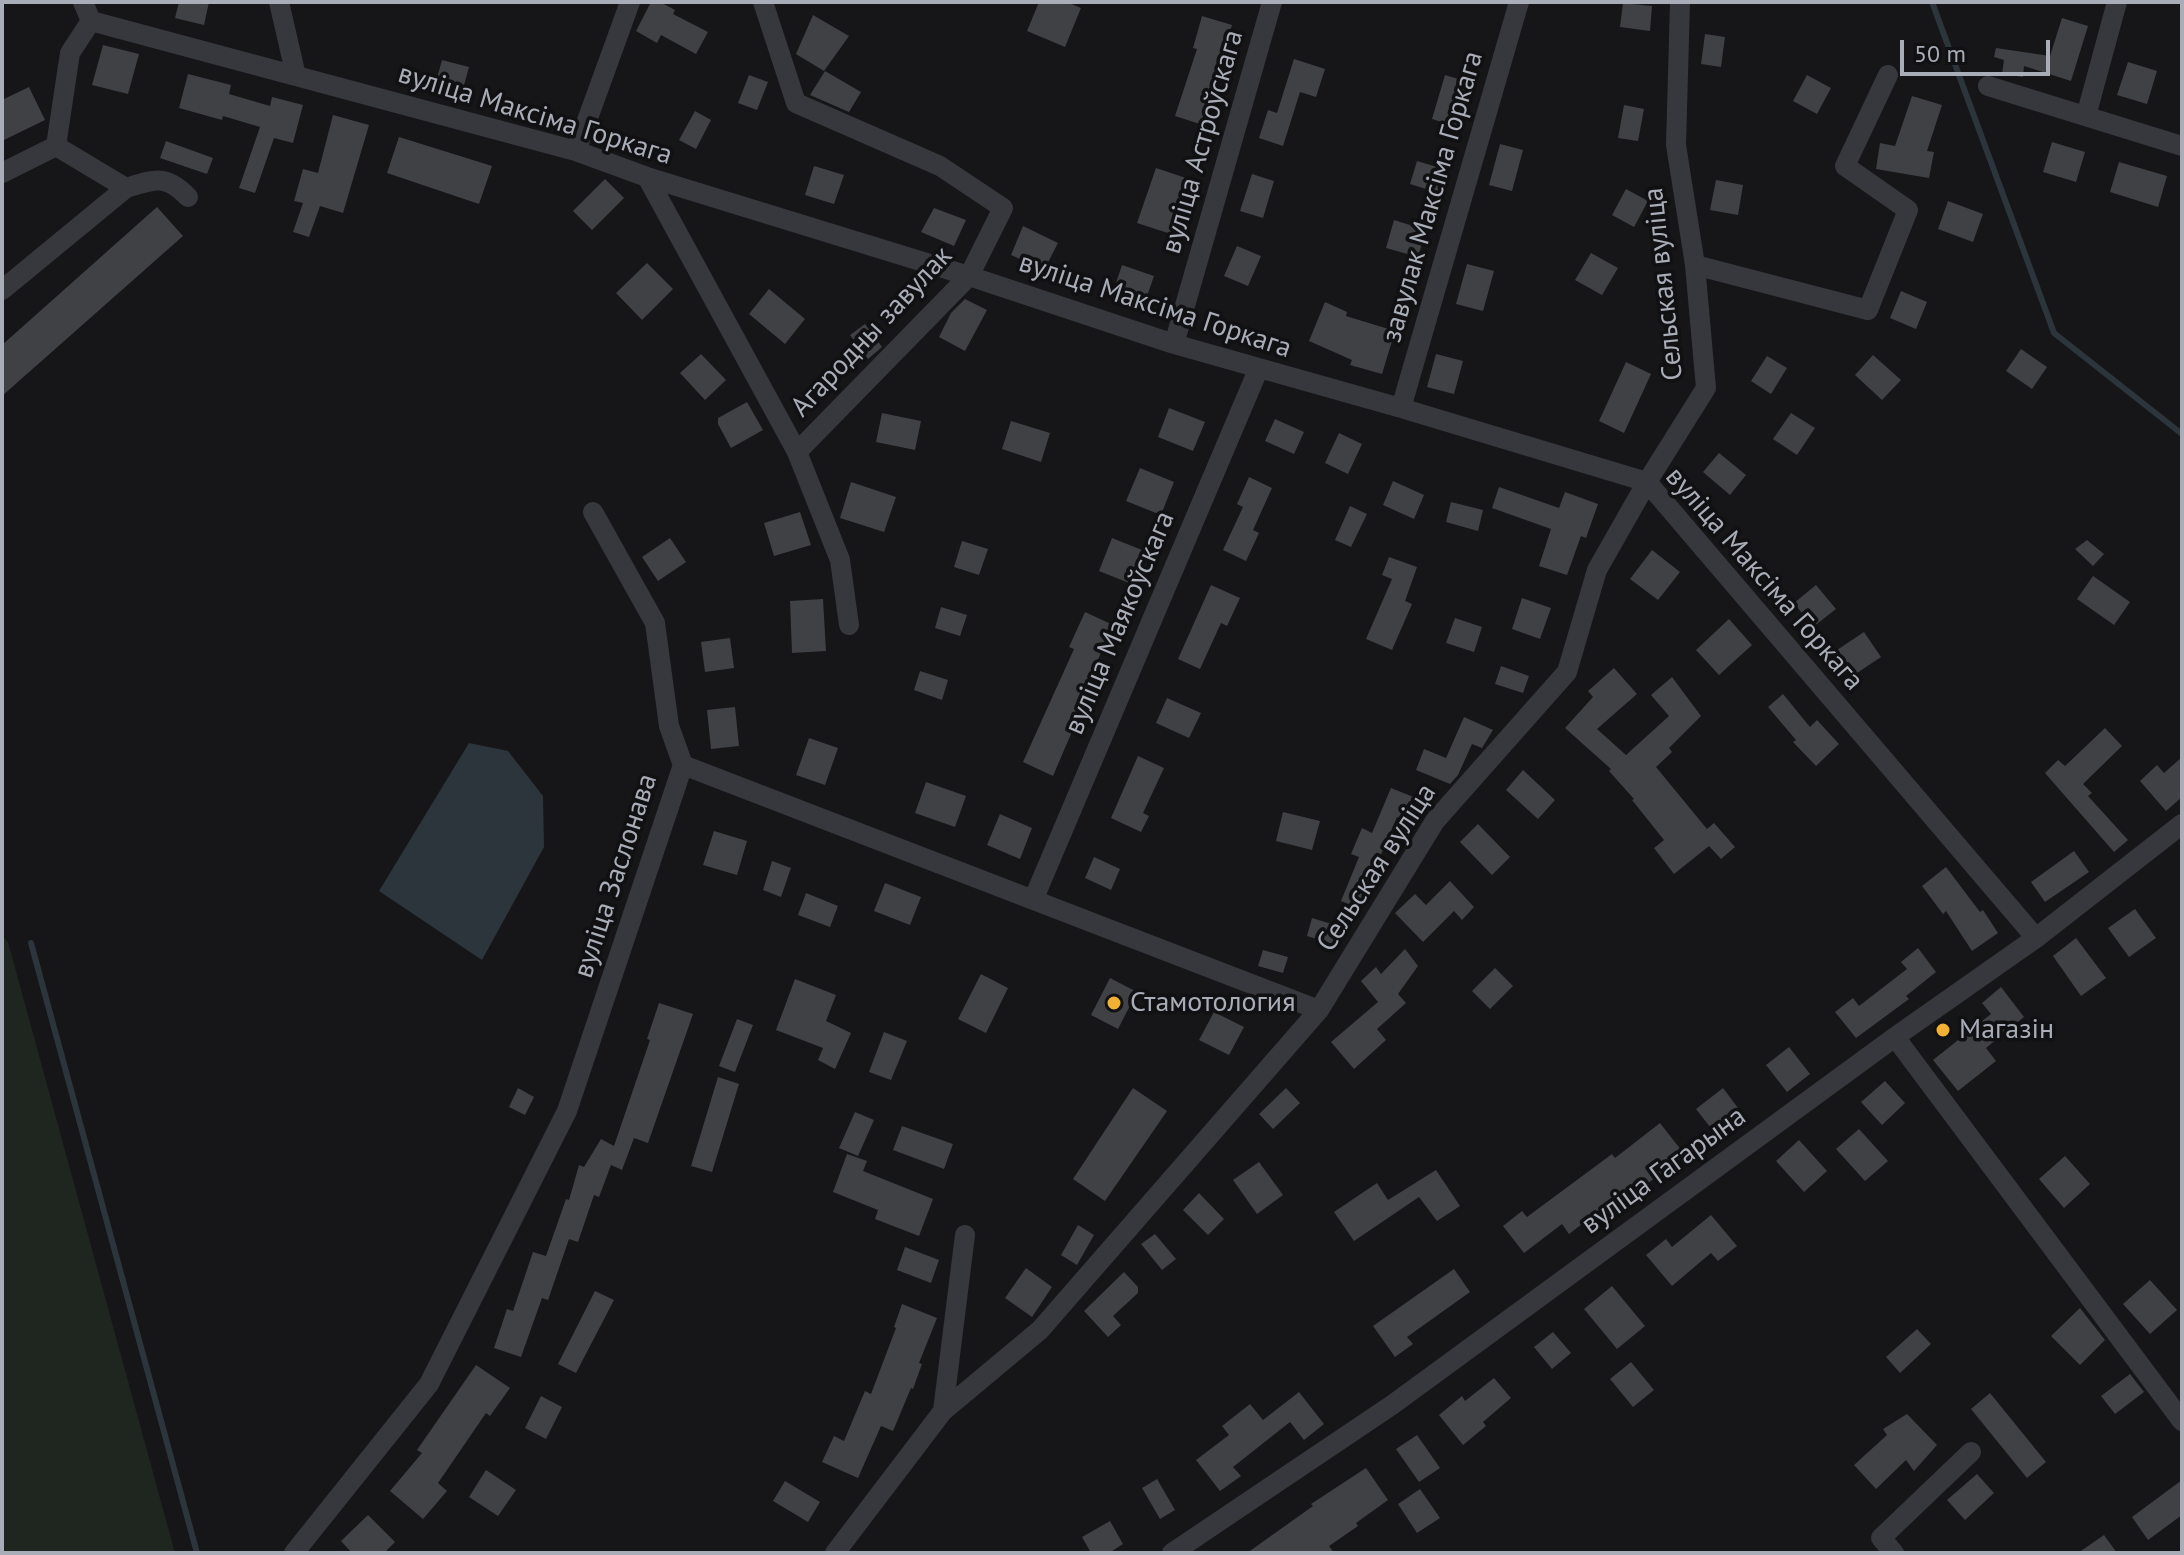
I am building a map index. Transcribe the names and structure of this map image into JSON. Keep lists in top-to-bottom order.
{
  "streets": {
    "street": [
      "вуліца Максіма Горкага",
      "вуліца Астроўскага",
      "завулак Максіма Горкага",
      "Сельская вуліца",
      "Агародны завулак",
      "вуліца Маякоўскага",
      "вуліца Заслонава",
      "вуліца Гагарына"
    ]
  },
  "crossings": [
    ["вуліца Максіма Горкага", "вуліца Астроўскага"],
    ["вуліца Максіма Горкага", "завулак Максіма Горкага"],
    ["вуліца Максіма Горкага", "Сельская вуліца"],
    ["вуліца Максіма Горкага", "Агародны завулак"],
    ["вуліца Максіма Горкага", "вуліца Маякоўскага"],
    ["вуліца Максіма Горкага", "вуліца Гагарына"],
    ["Сельская вуліца", "вуліца Заслонава"],
    ["вуліца Маякоўскага", "вуліца Заслонава"]
  ],
  "places": ["Стамотология", "Магазін"],
  "scale_bar": "50 m"
}
